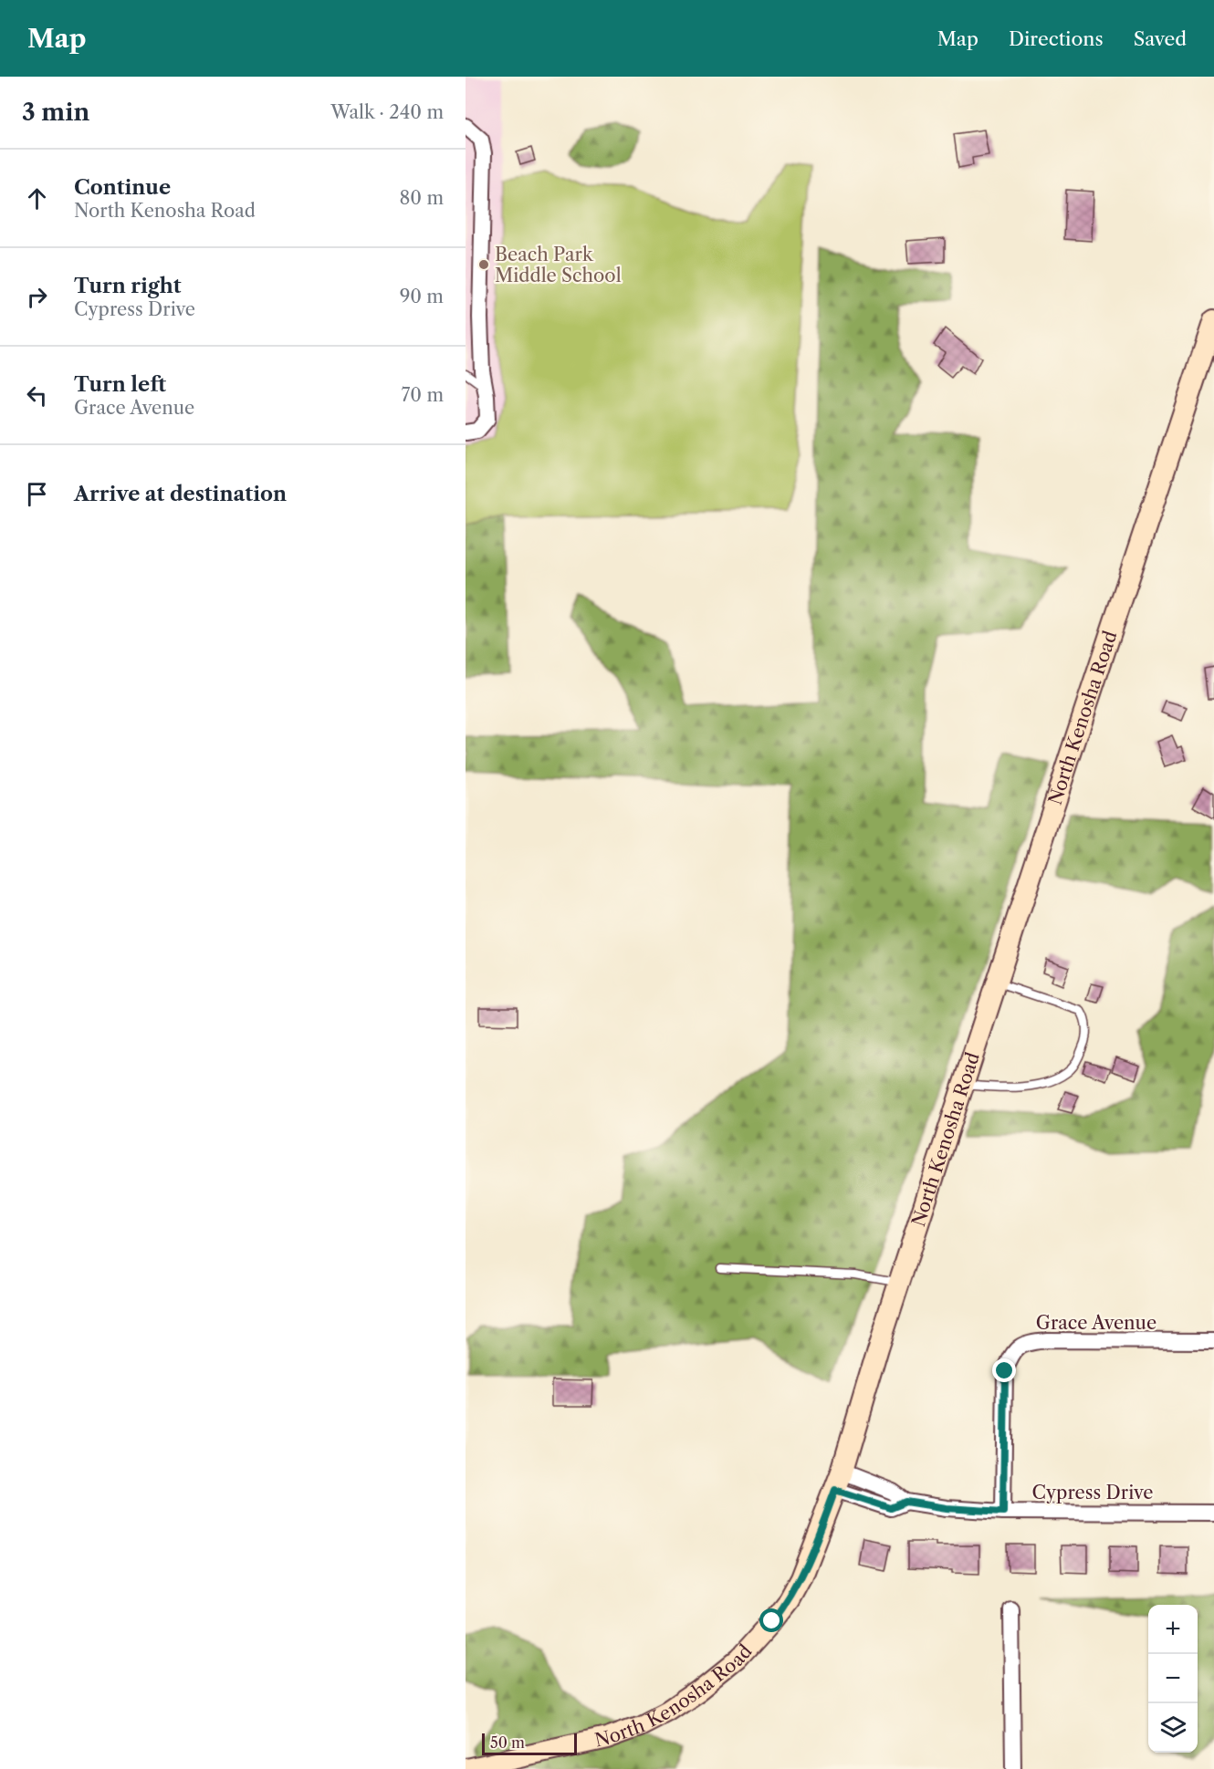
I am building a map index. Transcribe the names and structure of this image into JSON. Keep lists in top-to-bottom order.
{
  "streets": {
    "street": ["North Kenosha Road", "Grace Avenue", "Cypress Drive"]
  },
  "crossings": [
    ["North Kenosha Road", "Cypress Drive"],
    ["Grace Avenue", "Cypress Drive"]
  ],
  "places": ["Beach Park Middle School"],
  "scale_bar": "50 m",
  "page": {
    "header": "Map",
    "nav": ["Map", "Directions", "Saved"],
    "heading": ["3 min", "Walk · 240 m"],
    "list": [
      ["Continue", "North Kenosha Road", "80 m"],
      ["Turn right", "Cypress Drive", "90 m"],
      ["Turn left", "Grace Avenue", "70 m"],
      "Arrive at destination"
    ],
    "map_buttons": ["+", "−"],
    "scale": "50 m"
  }
}
